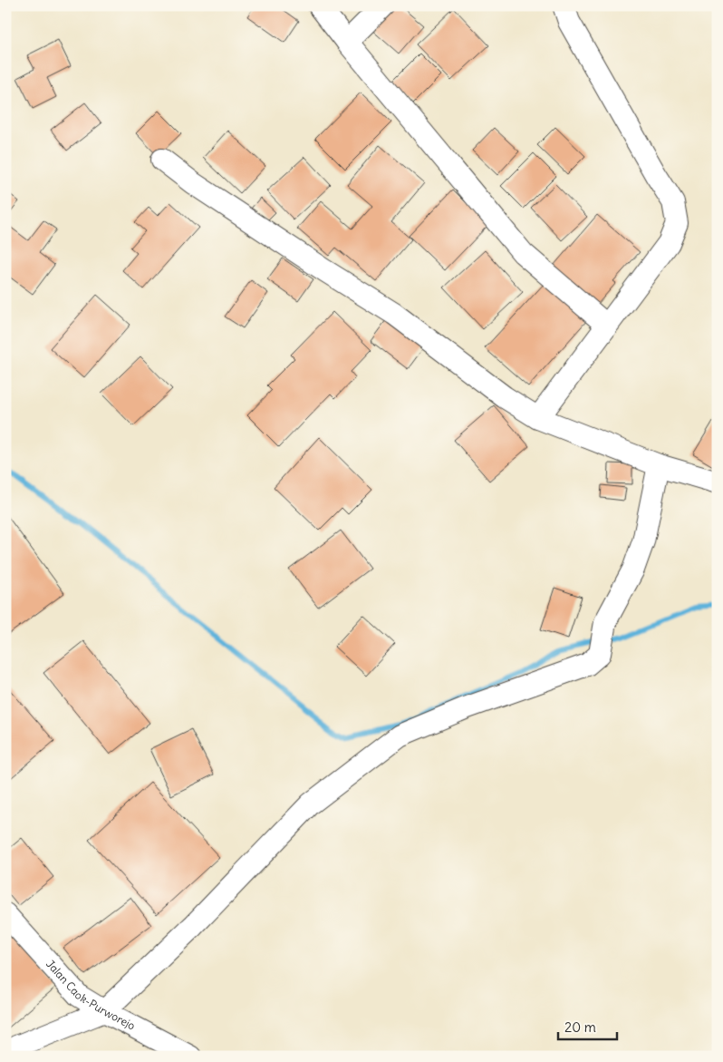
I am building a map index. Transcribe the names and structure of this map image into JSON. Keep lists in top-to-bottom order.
{
  "streets": {
    "street": ["Jalan Caok-Purworejo"]
  },
  "scale_bar": "20 m"
}
